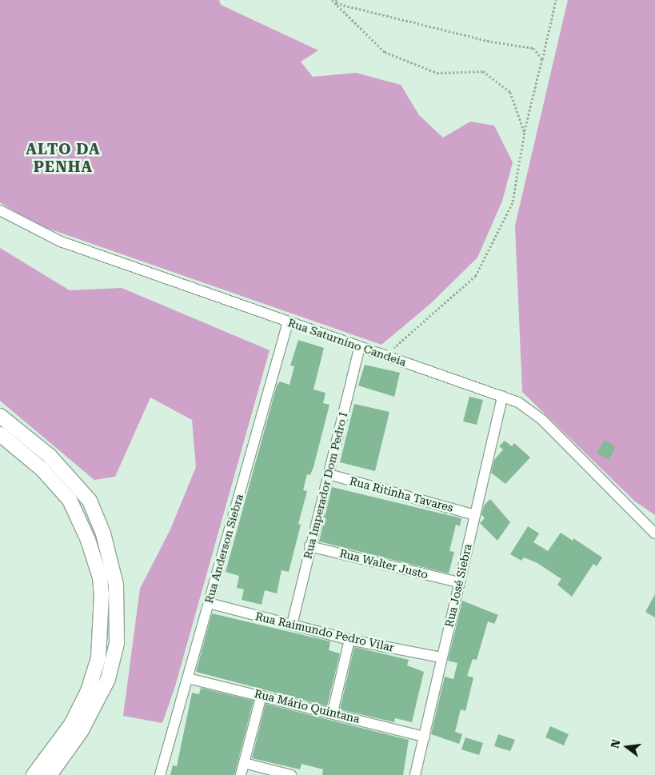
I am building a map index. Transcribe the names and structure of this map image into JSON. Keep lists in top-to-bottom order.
{
  "streets": {
    "street": [
      "Rua Saturnino Candeia",
      "Rua Imperador Dom Pedro I",
      "Rua Ritinha Tavares",
      "Rua Anderson Siebra",
      "Rua Walter Justo",
      "Rua José Siebra",
      "Rua Raimundo Pedro Vilar",
      "Rua Mário Quintana"
    ]
  },
  "crossings": [
    ["Rua Saturnino Candeia", "Rua Imperador Dom Pedro I"],
    ["Rua Saturnino Candeia", "Rua Anderson Siebra"],
    ["Rua Saturnino Candeia", "Rua José Siebra"],
    ["Rua Imperador Dom Pedro I", "Rua Ritinha Tavares"],
    ["Rua Imperador Dom Pedro I", "Rua Walter Justo"],
    ["Rua Imperador Dom Pedro I", "Rua Raimundo Pedro Vilar"],
    ["Rua Ritinha Tavares", "Rua José Siebra"],
    ["Rua Anderson Siebra", "Rua Raimundo Pedro Vilar"],
    ["Rua Anderson Siebra", "Rua Mário Quintana"],
    ["Rua Walter Justo", "Rua José Siebra"],
    ["Rua José Siebra", "Rua Raimundo Pedro Vilar"],
    ["Rua José Siebra", "Rua Mário Quintana"]
  ],
  "districts": ["ALTO DA PENHA"],
  "north": "left"
}
